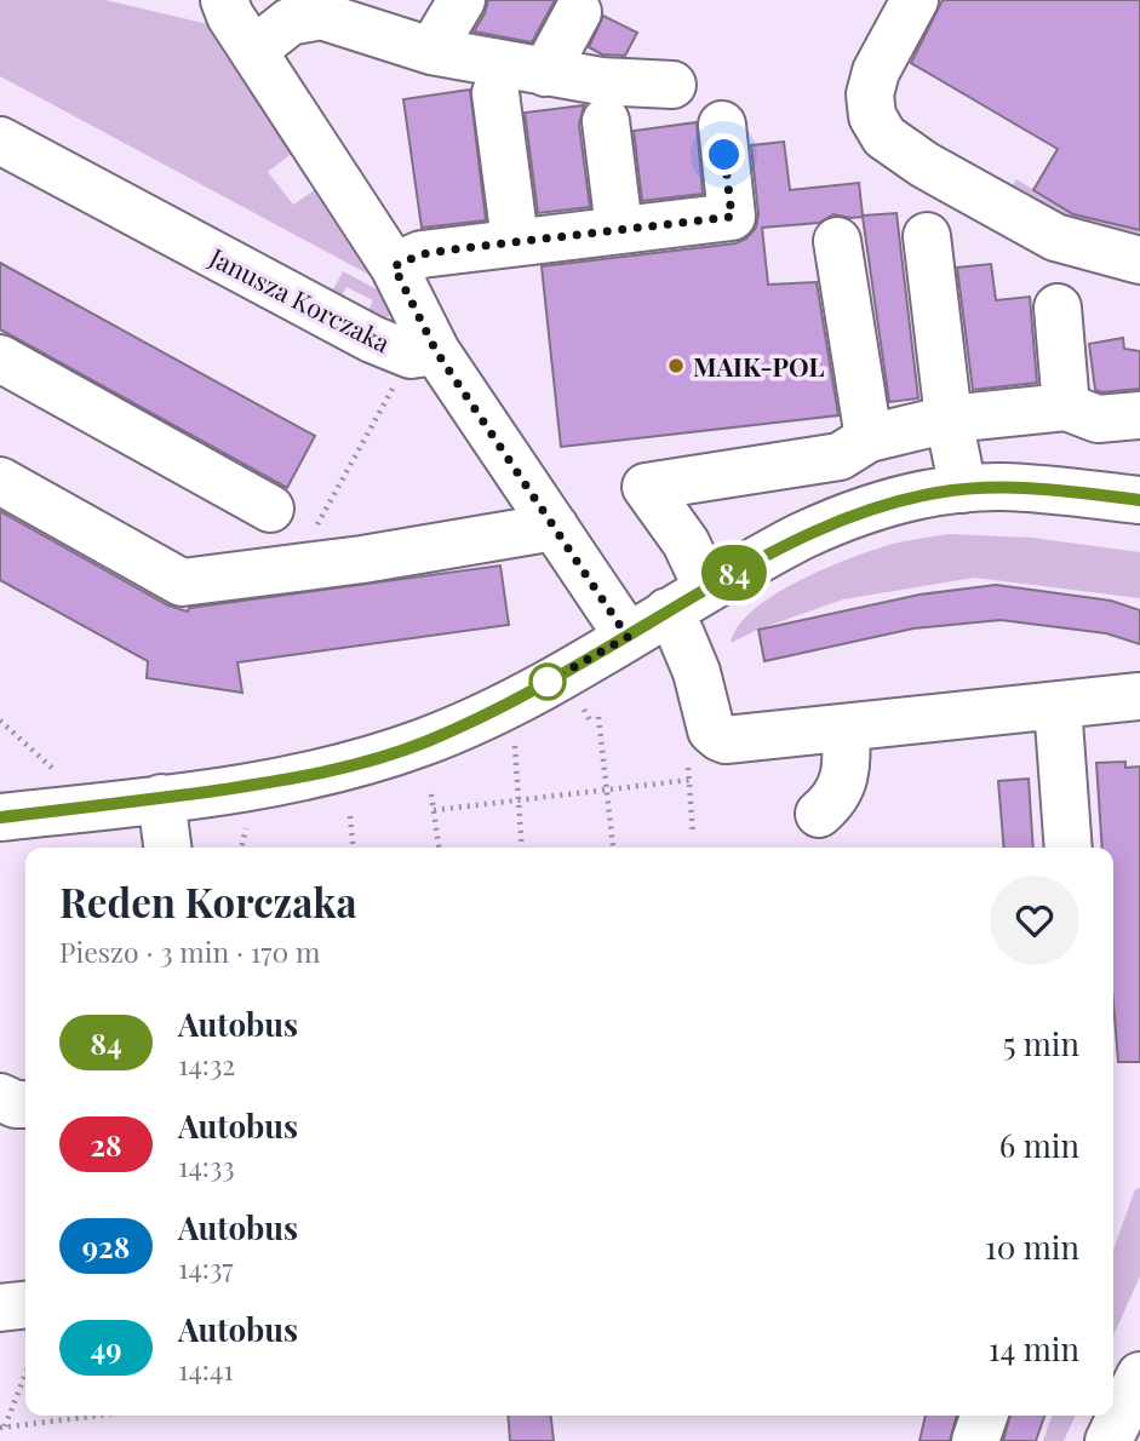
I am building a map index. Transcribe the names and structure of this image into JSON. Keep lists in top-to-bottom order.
{
  "streets": {
    "street": ["Janusza Korczaka"]
  },
  "places": ["MAIK-POL"],
  "lines": ["bus line 84"],
  "page": {
    "on_map": "84",
    "heading": ["Reden Korczaka", "Pieszo · 3 min · 170 m"],
    "list": [
      {
        "mark": "84",
        "name": "Autobus",
        "note": "14:32",
        "value": "5 min"
      },
      {
        "mark": "28",
        "name": "Autobus",
        "note": "14:33",
        "value": "6 min"
      },
      {
        "mark": "928",
        "name": "Autobus",
        "note": "14:37",
        "value": "10 min"
      },
      {
        "mark": "49",
        "name": "Autobus",
        "note": "14:41",
        "value": "14 min"
      }
    ]
  }
}
